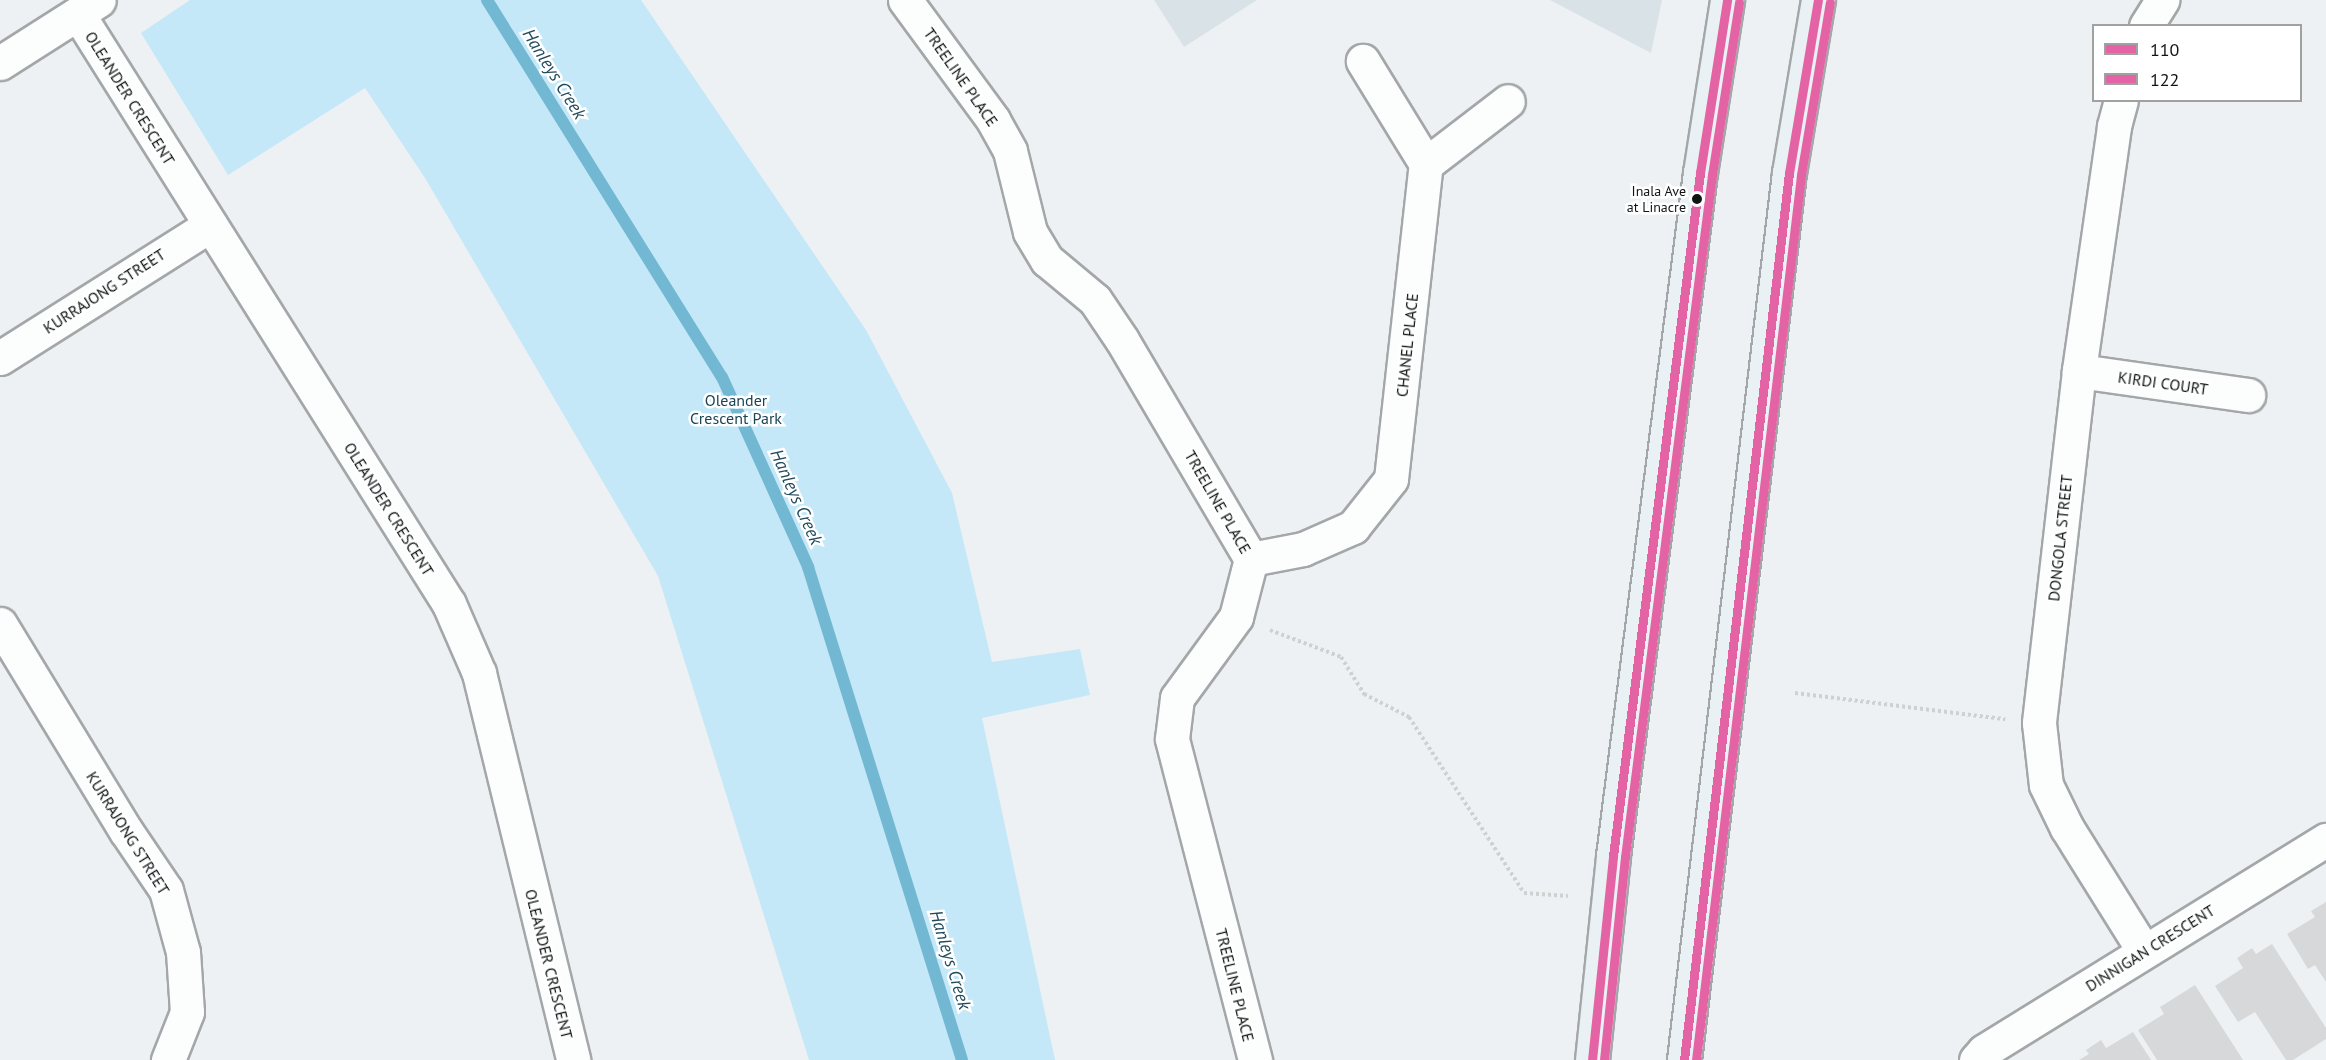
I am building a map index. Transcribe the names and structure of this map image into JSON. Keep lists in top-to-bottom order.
{
  "streets": {
    "street": [
      "TREELINE PLACE",
      "OLEANDER CRESCENT",
      "KURRAJONG STREET",
      "CHANEL PLACE",
      "KIRDI COURT",
      "DONGOLA STREET",
      "DINNIGAN CRESCENT"
    ]
  },
  "crossings": [
    ["TREELINE PLACE", "CHANEL PLACE"],
    ["OLEANDER CRESCENT", "KURRAJONG STREET"],
    ["KIRDI COURT", "DONGOLA STREET"],
    ["DONGOLA STREET", "DINNIGAN CRESCENT"]
  ],
  "water": ["Hanleys Creek"],
  "parks": ["Oleander Crescent Park"],
  "places": ["Inala Ave at Linacre"],
  "lines": ["transit line 110", "transit line 122"],
  "legend": ["110", "122"]
}
